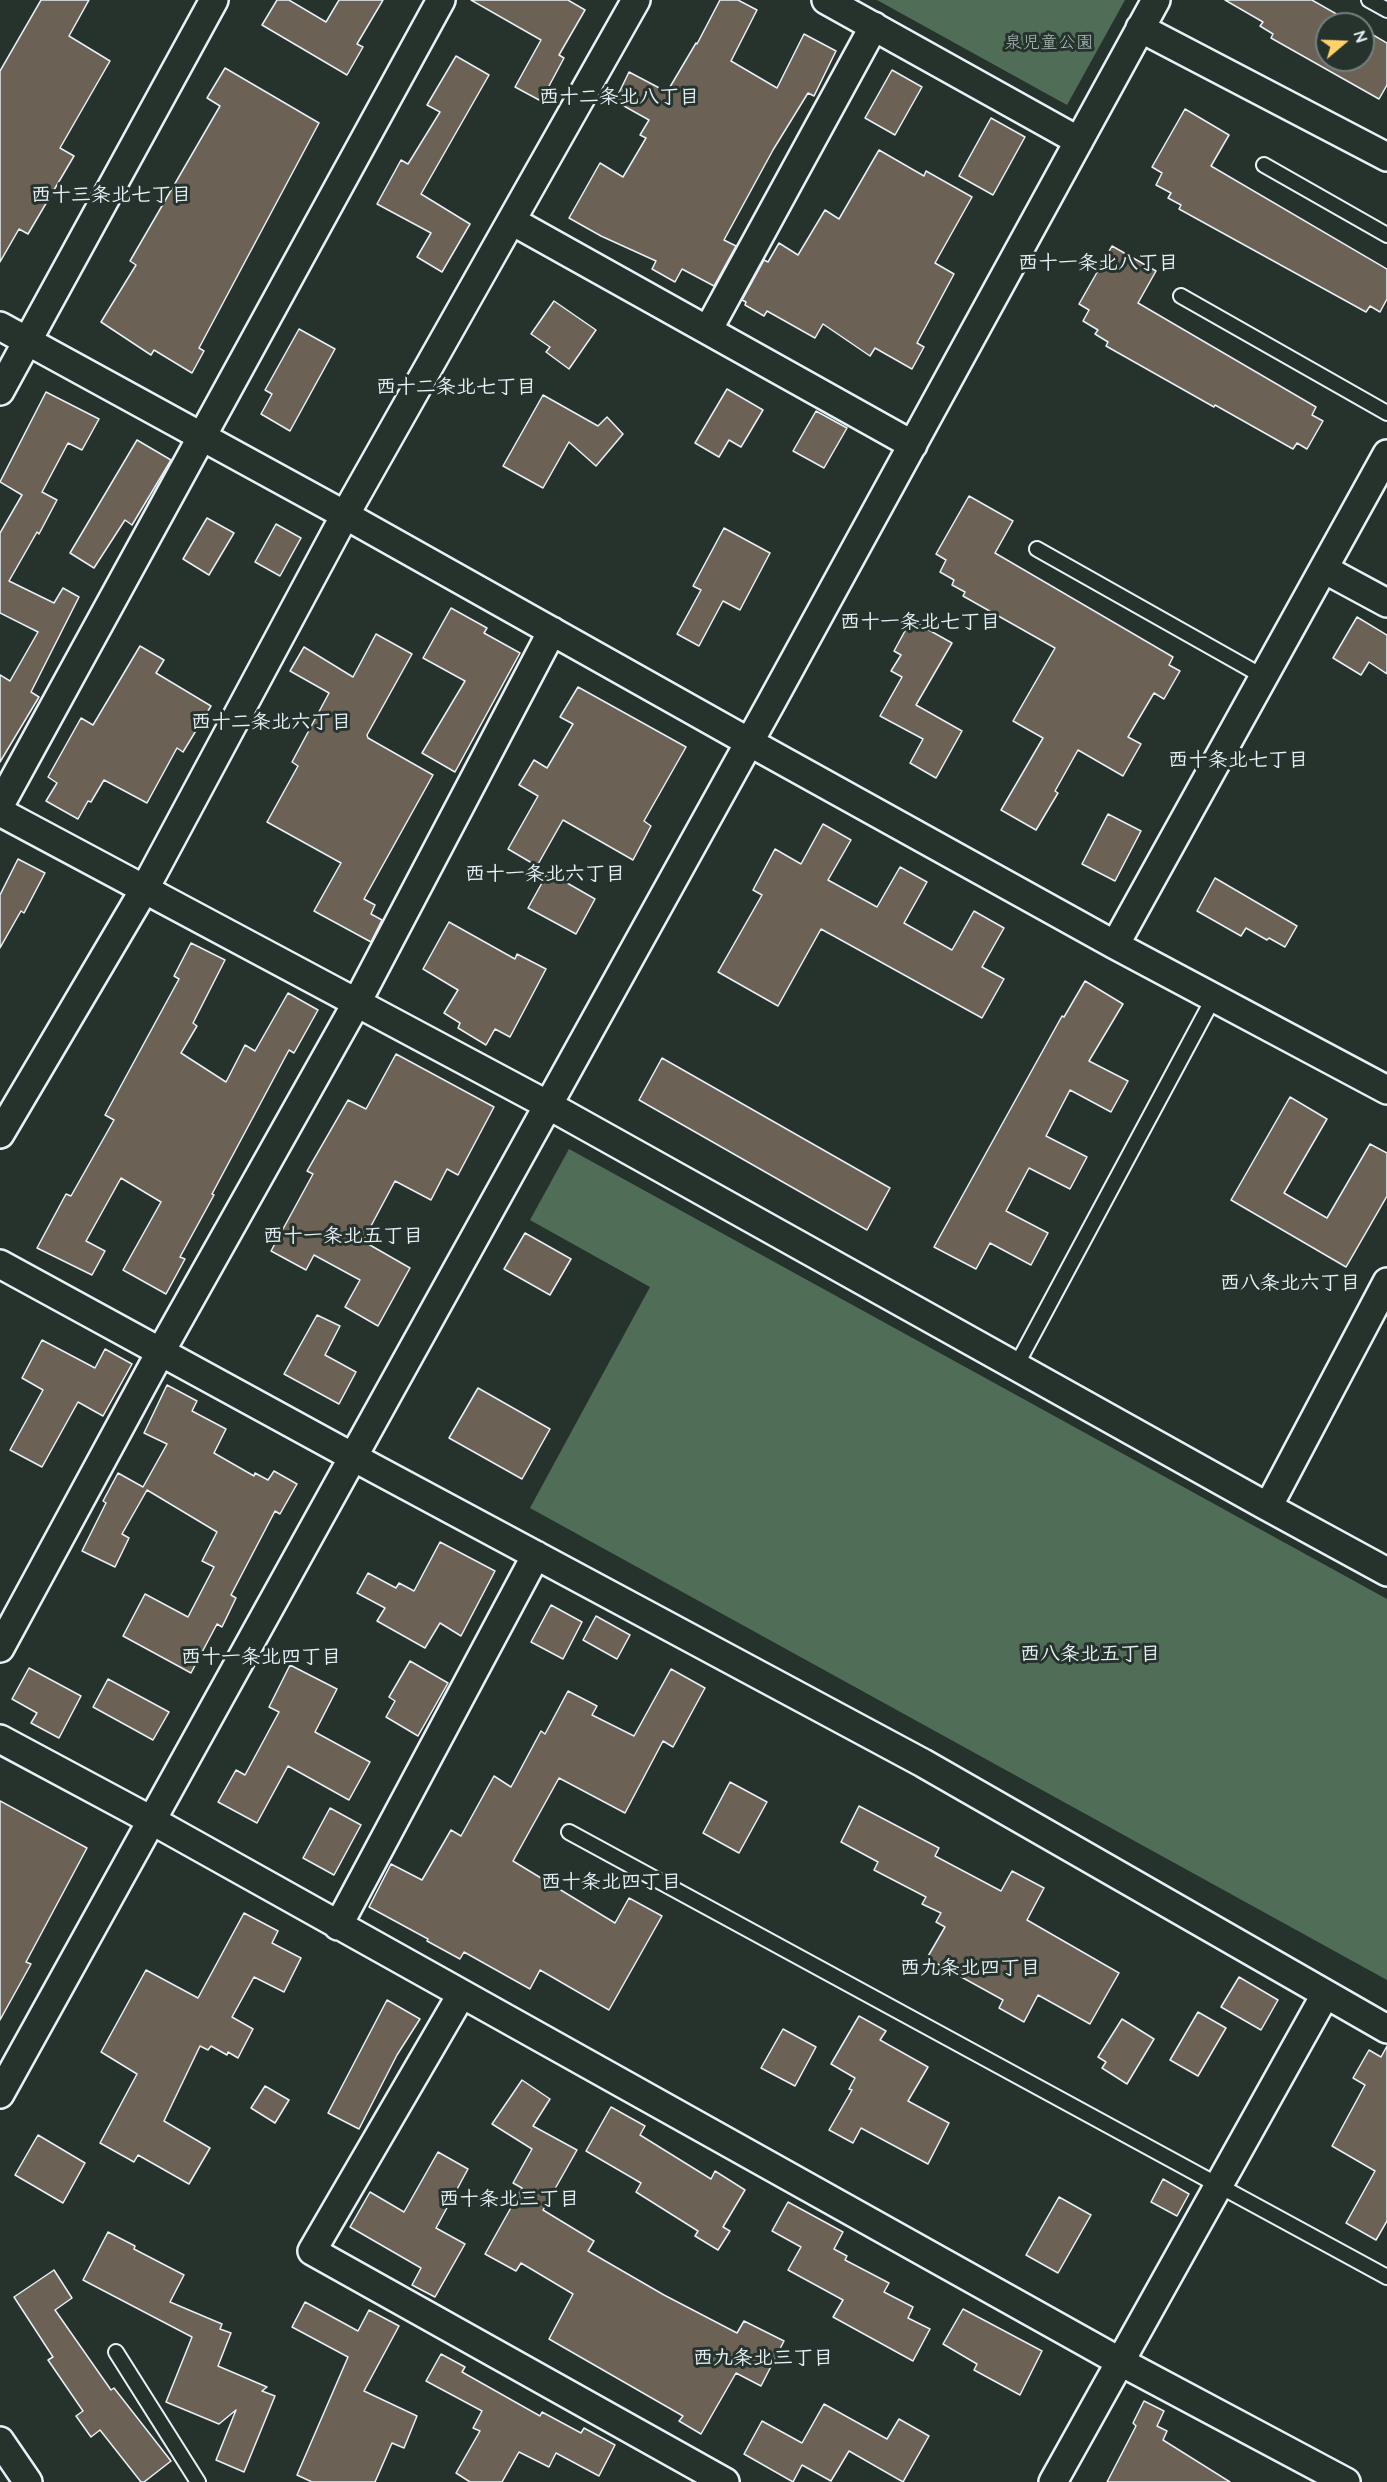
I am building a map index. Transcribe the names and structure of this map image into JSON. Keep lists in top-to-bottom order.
{
  "districts": [
    "西十二条北八丁目",
    "西十三条北七丁目",
    "西十一条北八丁目",
    "西十二条北七丁目",
    "西十一条北七丁目",
    "西十二条北六丁目",
    "西十条北七丁目",
    "西十一条北六丁目",
    "西十一条北五丁目",
    "西八条北六丁目",
    "西八条北五丁目",
    "西十一条北四丁目",
    "西十条北四丁目",
    "西九条北四丁目",
    "西十条北三丁目",
    "西九条北三丁目"
  ],
  "parks": ["泉児童公園"],
  "north": "right"
}
